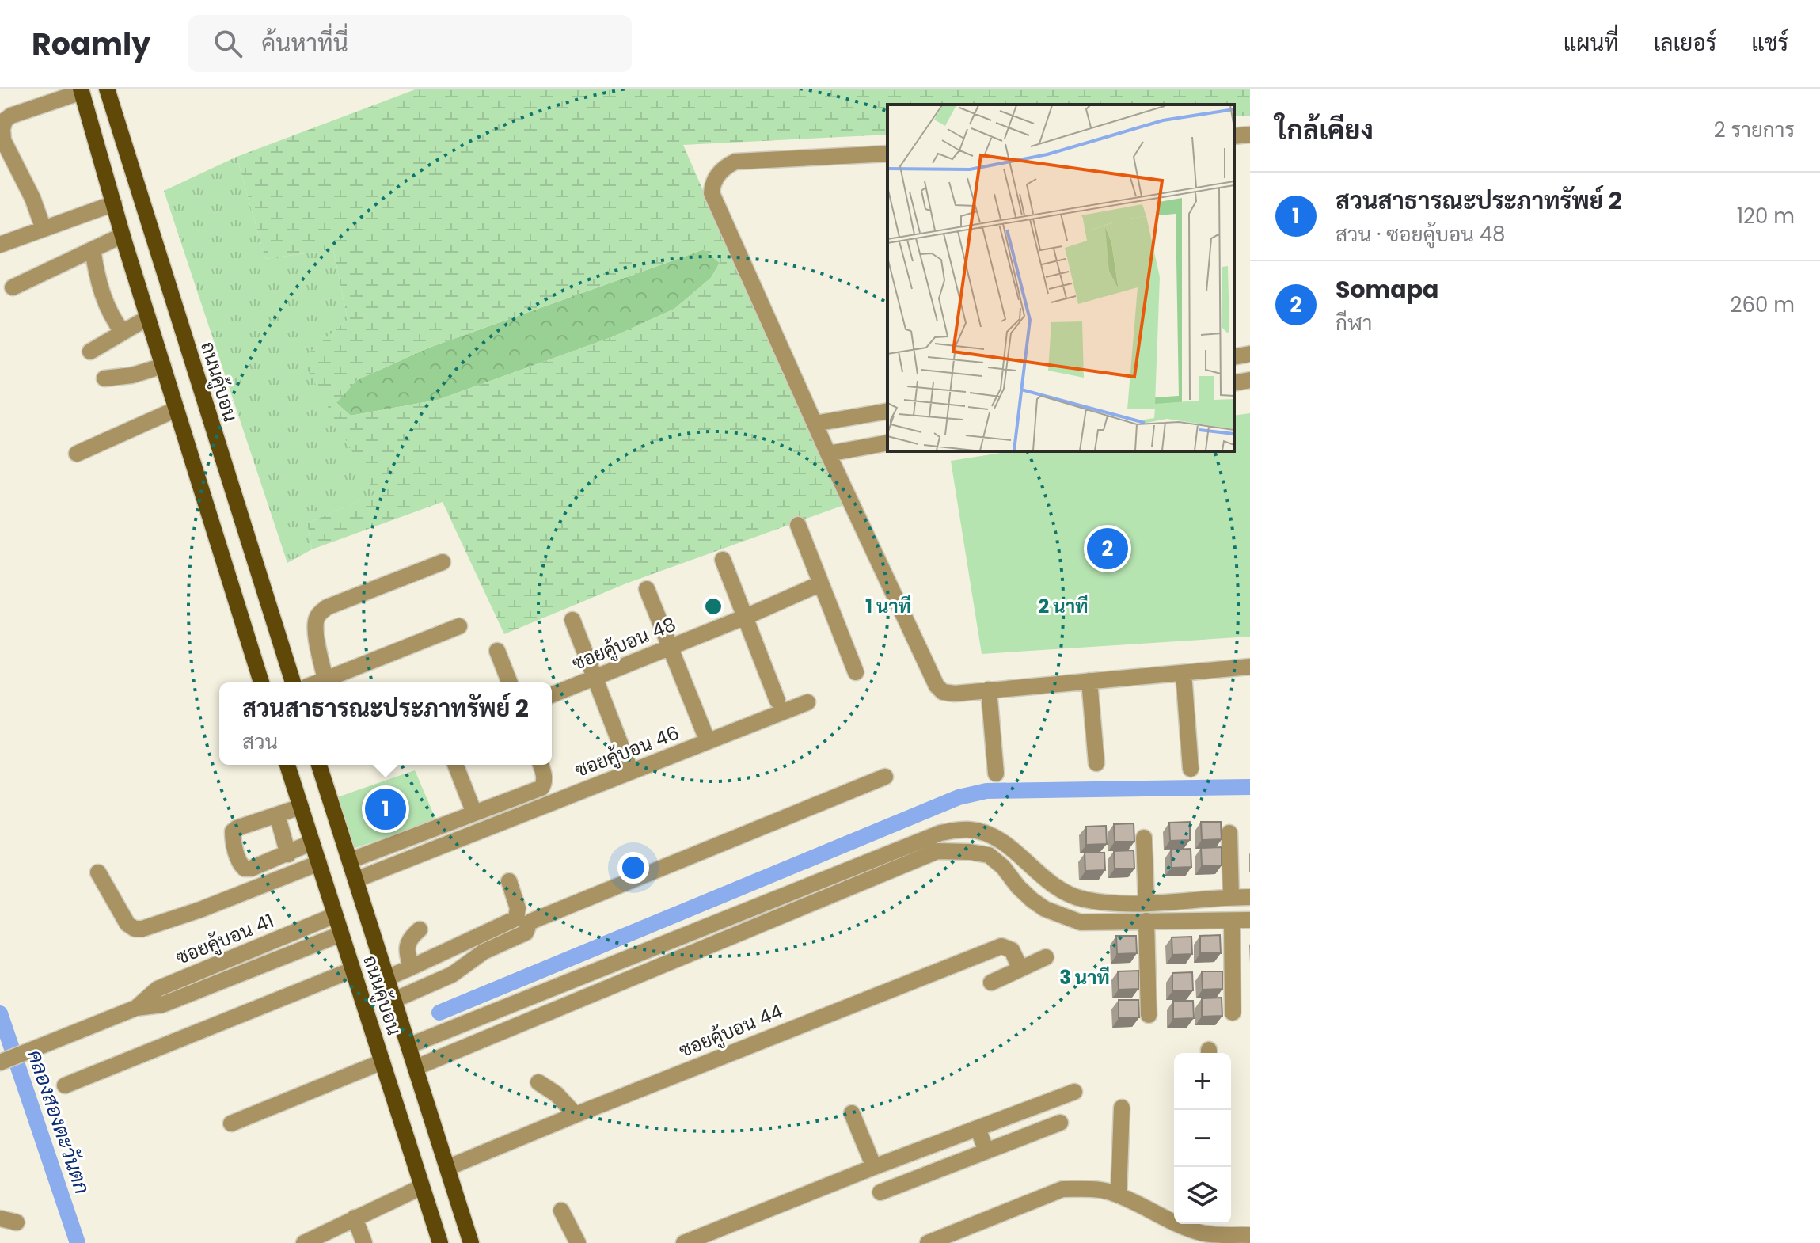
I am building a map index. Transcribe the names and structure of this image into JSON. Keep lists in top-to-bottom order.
{
  "streets": {
    "main road": ["ถนนคู้บอน"],
    "street": [
      "ซอยคู้บอน 48",
      "ซอยคู้บอน 46",
      "ซอยคู้บอน 41",
      "ซอยคู้บอน 44"
    ]
  },
  "crossings": [
    ["ถนนคู้บอน", "ซอยคู้บอน 46"],
    ["ถนนคู้บอน", "ซอยคู้บอน 41"],
    ["ถนนคู้บอน", "ซอยคู้บอน 44"]
  ],
  "water": ["คลองสองตะวันตก"],
  "page": {
    "header": "Roamly",
    "search": "ค้นหาที่นี่",
    "nav": ["แผนที่", "เลเยอร์", "แชร์"],
    "heading": ["ใกล้เคียง", "2 รายการ"],
    "list": [
      {
        "mark": "1",
        "name": "สวนสาธารณะประภาทรัพย์ 2",
        "note": "สวน · ซอยคู้บอน 48",
        "value": "120 m"
      },
      {
        "mark": "2",
        "name": "Somapa",
        "note": "กีฬา",
        "value": "260 m"
      }
    ],
    "pins": ["2", "1"],
    "popup": ["สวนสาธารณะประภาทรัพย์ 2", "สวน"],
    "map_buttons": ["+", "−"]
  },
  "rings": ["1 นาที", "2 นาที", "3 นาที"]
}
